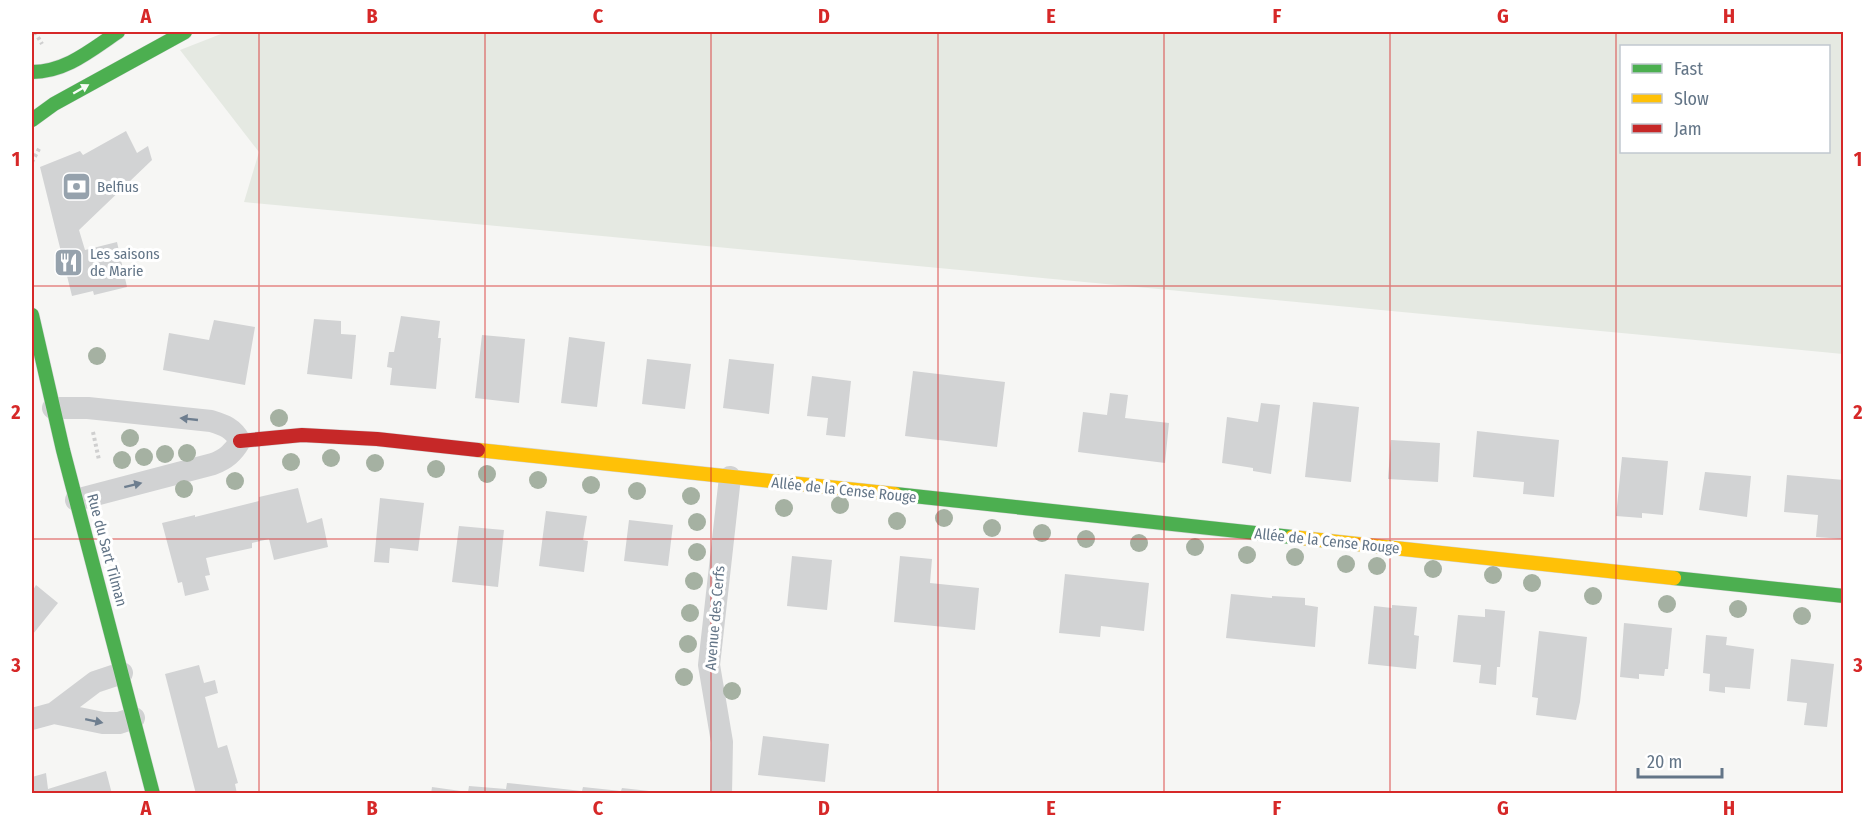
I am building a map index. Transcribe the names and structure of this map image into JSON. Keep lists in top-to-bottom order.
{
  "streets": {
    "street": ["Allée de la Cense Rouge", "Rue du Sart Tilman", "Avenue des Cerfs"]
  },
  "crossings": [
    ["Allée de la Cense Rouge", "Avenue des Cerfs"]
  ],
  "places": {
    "bank": ["Belfius"],
    "restaurant": ["Les saisons de Marie"]
  },
  "legend": ["Fast", "Slow", "Jam"],
  "scale_bar": "20 m",
  "grid": {
    "columns": [
      "A",
      "B",
      "C",
      "D",
      "E",
      "F",
      "G",
      "H"
    ],
    "rows": ["1", "2", "3"]
  }
}
